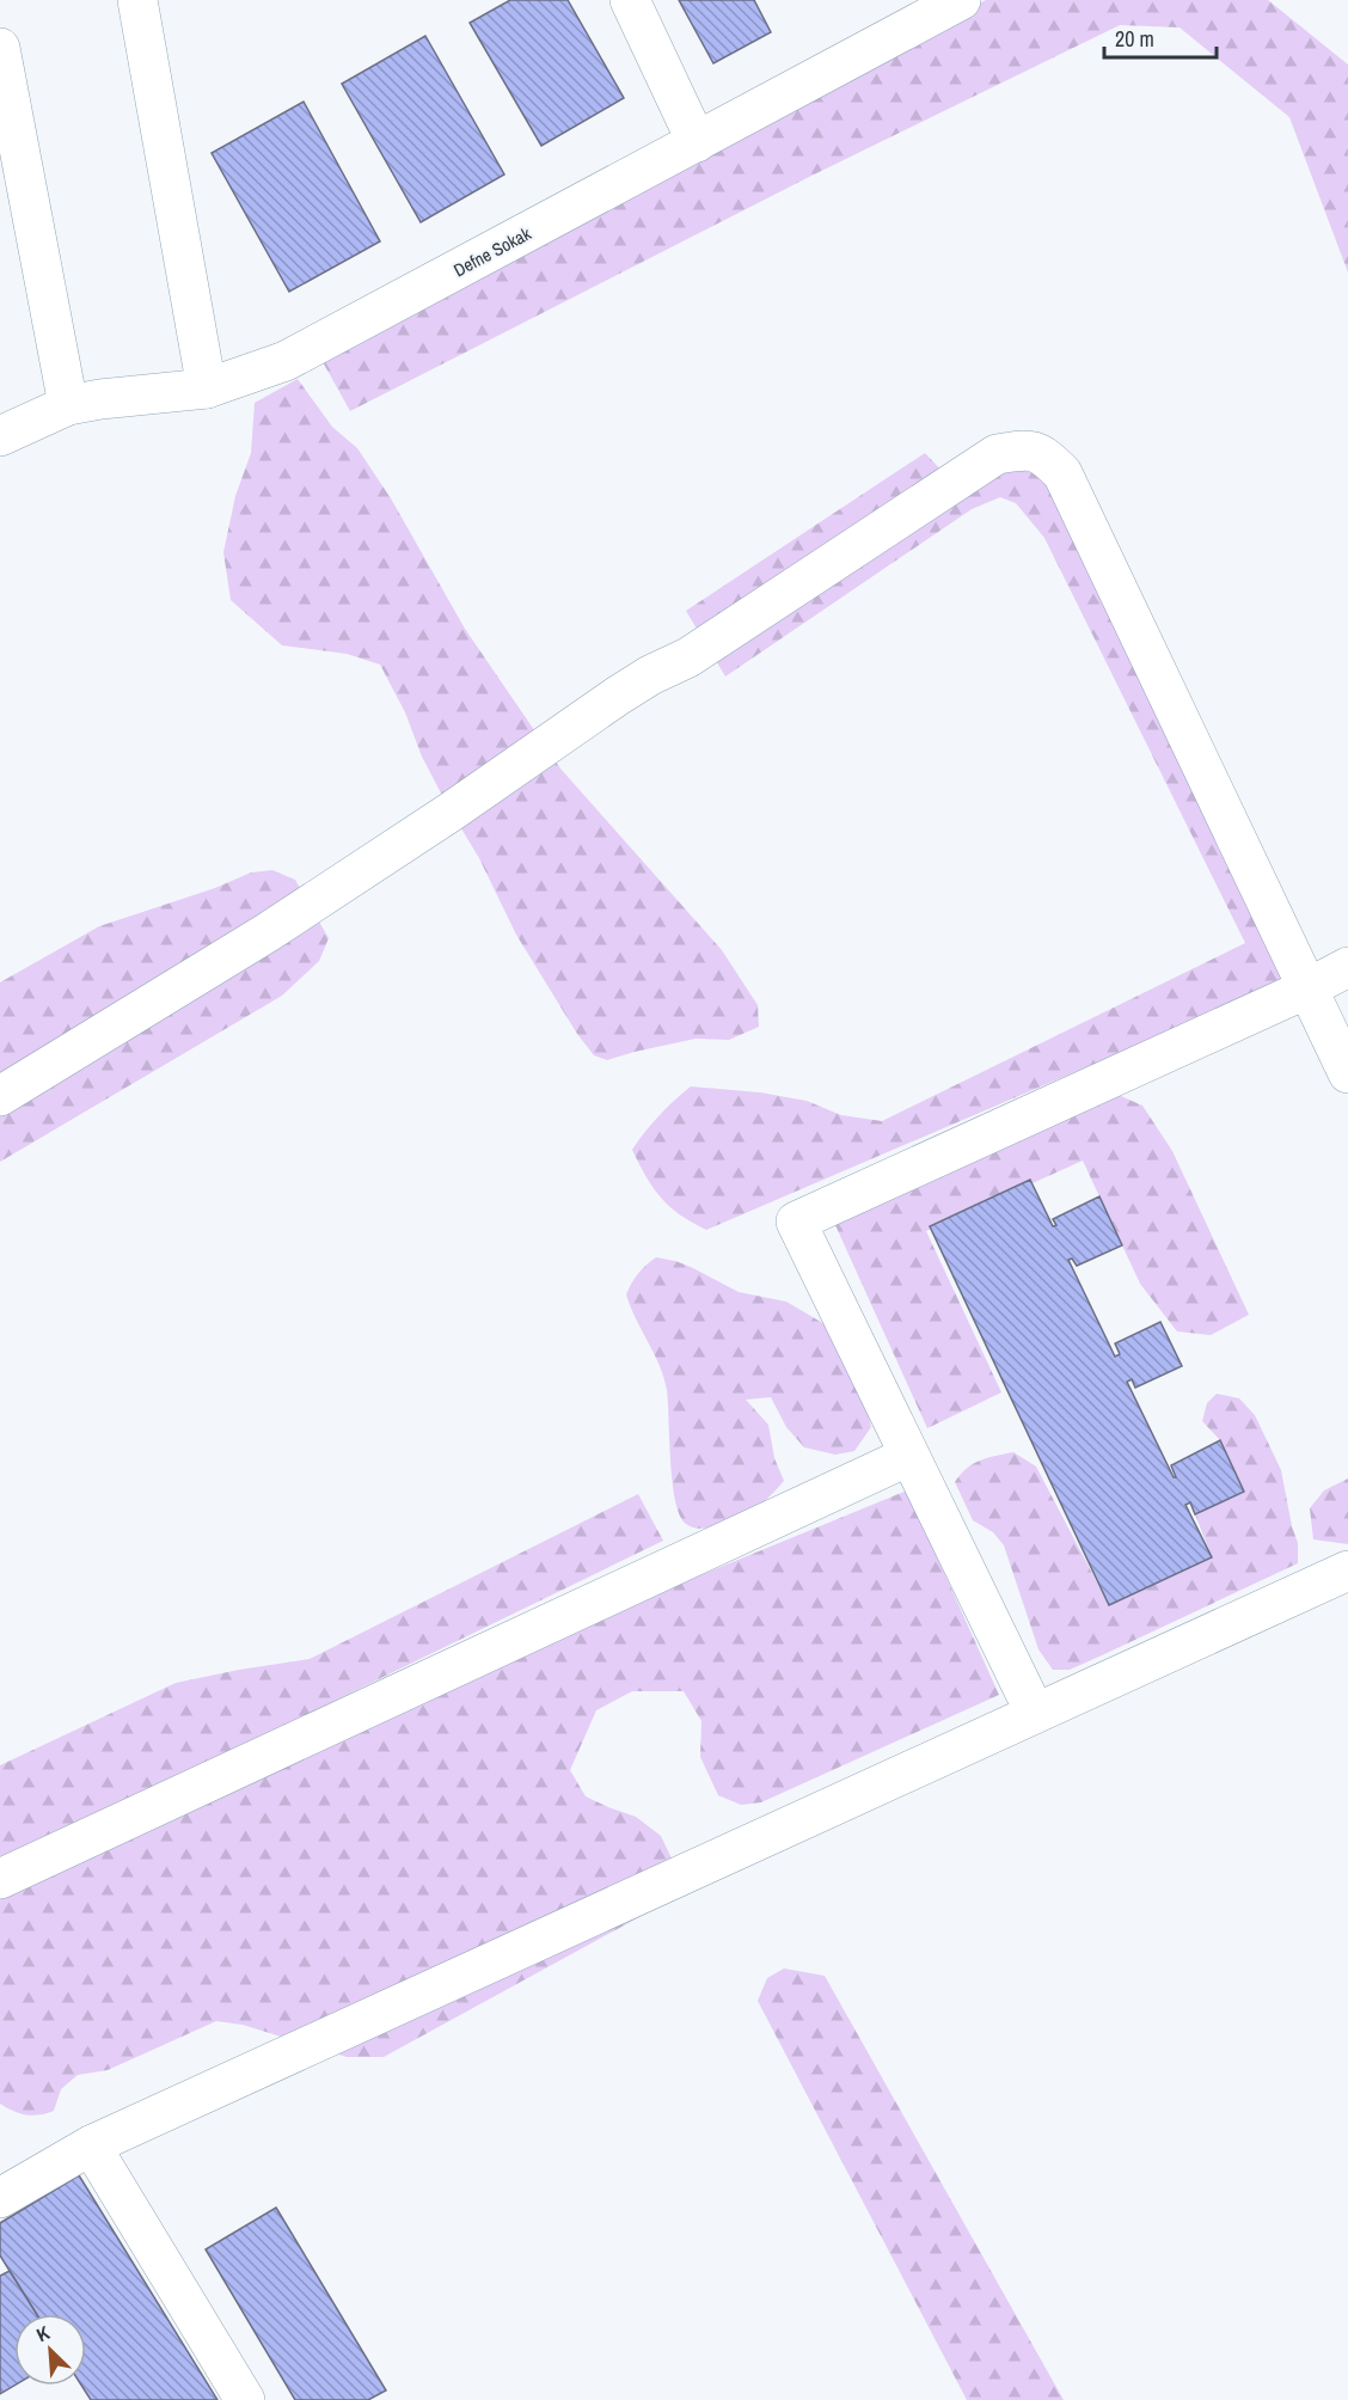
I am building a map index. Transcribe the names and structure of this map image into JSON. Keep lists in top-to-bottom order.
{
  "streets": {
    "street": ["Defne Sokak"]
  },
  "scale_bar": "20 m",
  "north": "top left"
}
